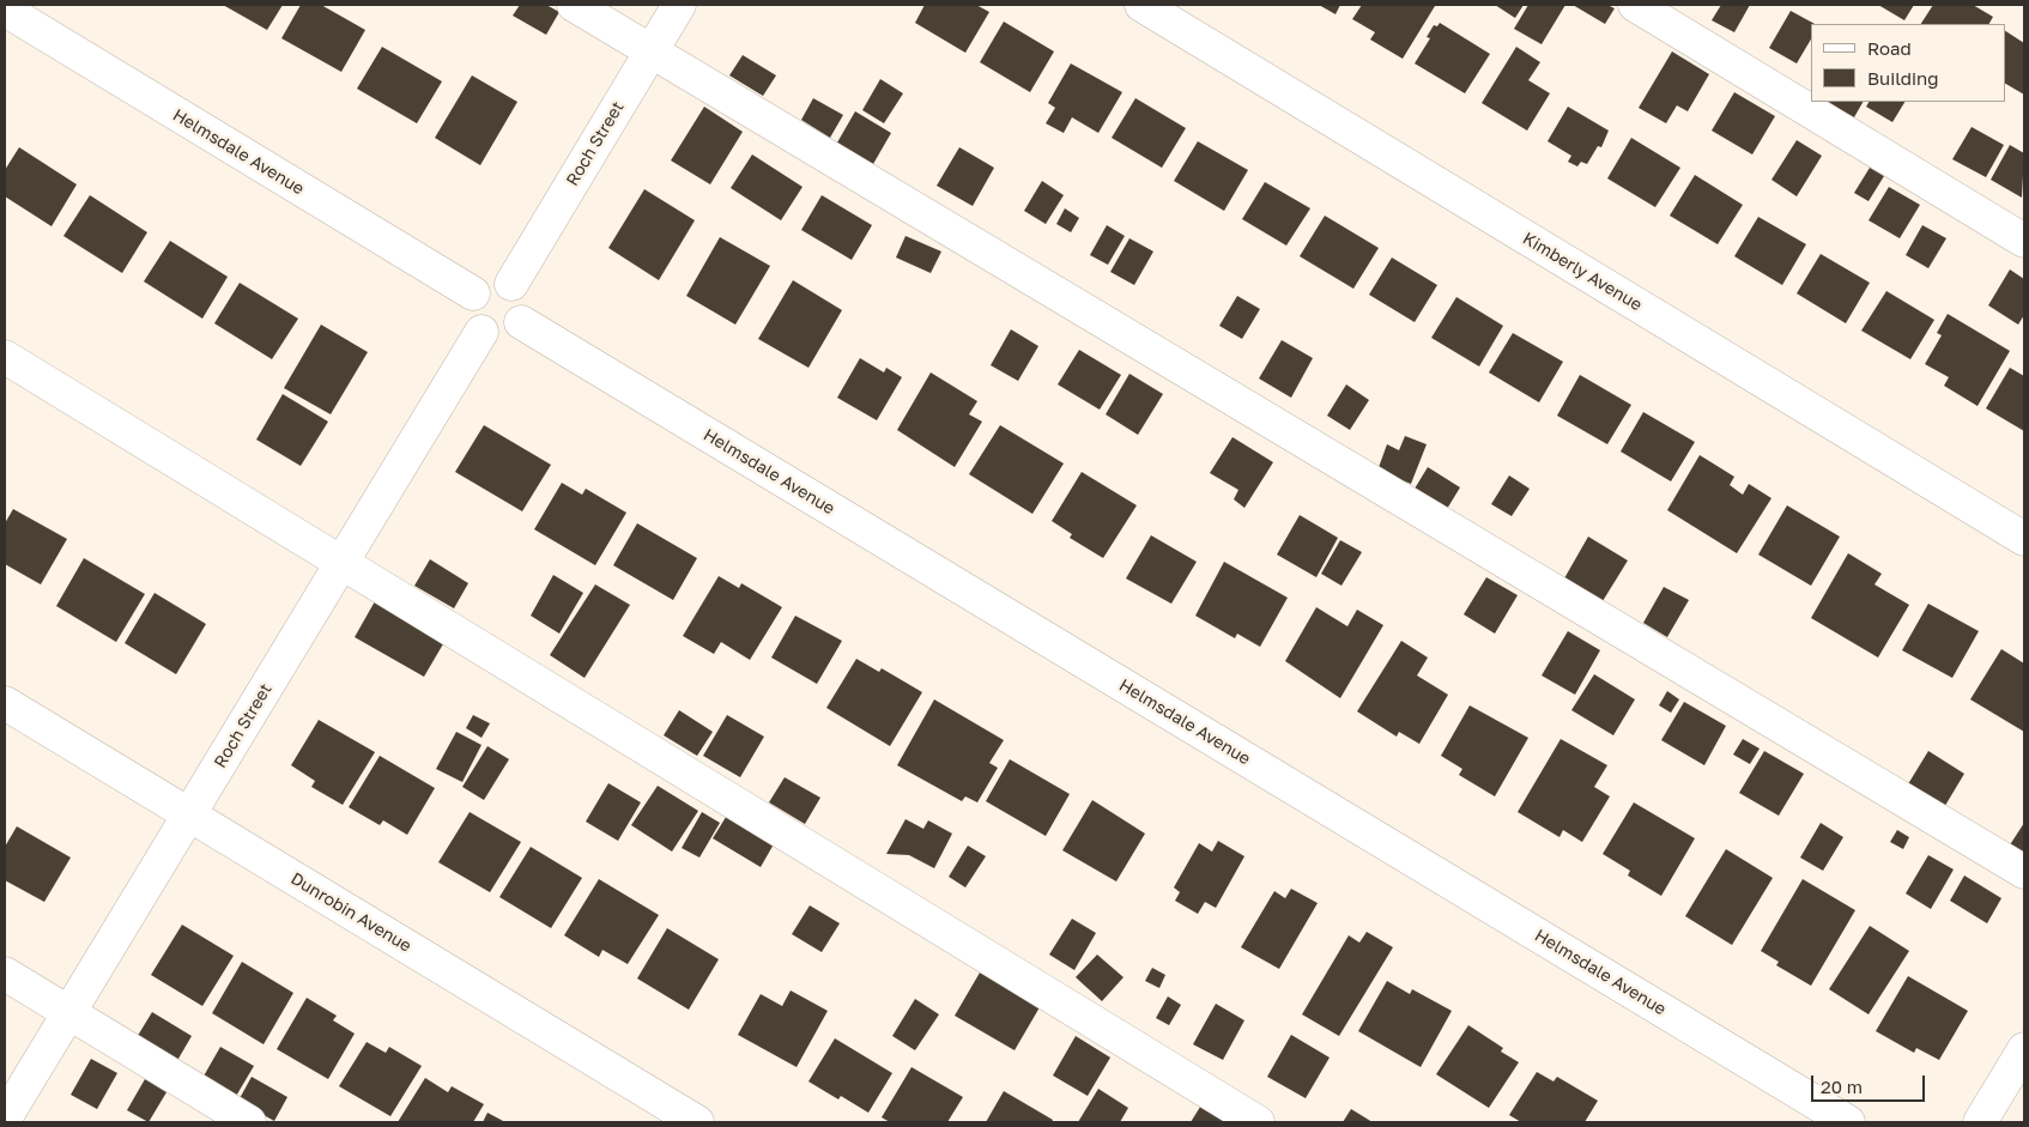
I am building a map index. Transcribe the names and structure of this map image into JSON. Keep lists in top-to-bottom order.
{
  "streets": {
    "street": [
      "Roch Street",
      "Helmsdale Avenue",
      "Kimberly Avenue",
      "Dunrobin Avenue"
    ]
  },
  "crossings": [
    ["Roch Street", "Helmsdale Avenue"],
    ["Roch Street", "Dunrobin Avenue"]
  ],
  "legend": ["Road", "Building"],
  "scale_bar": "20 m"
}
